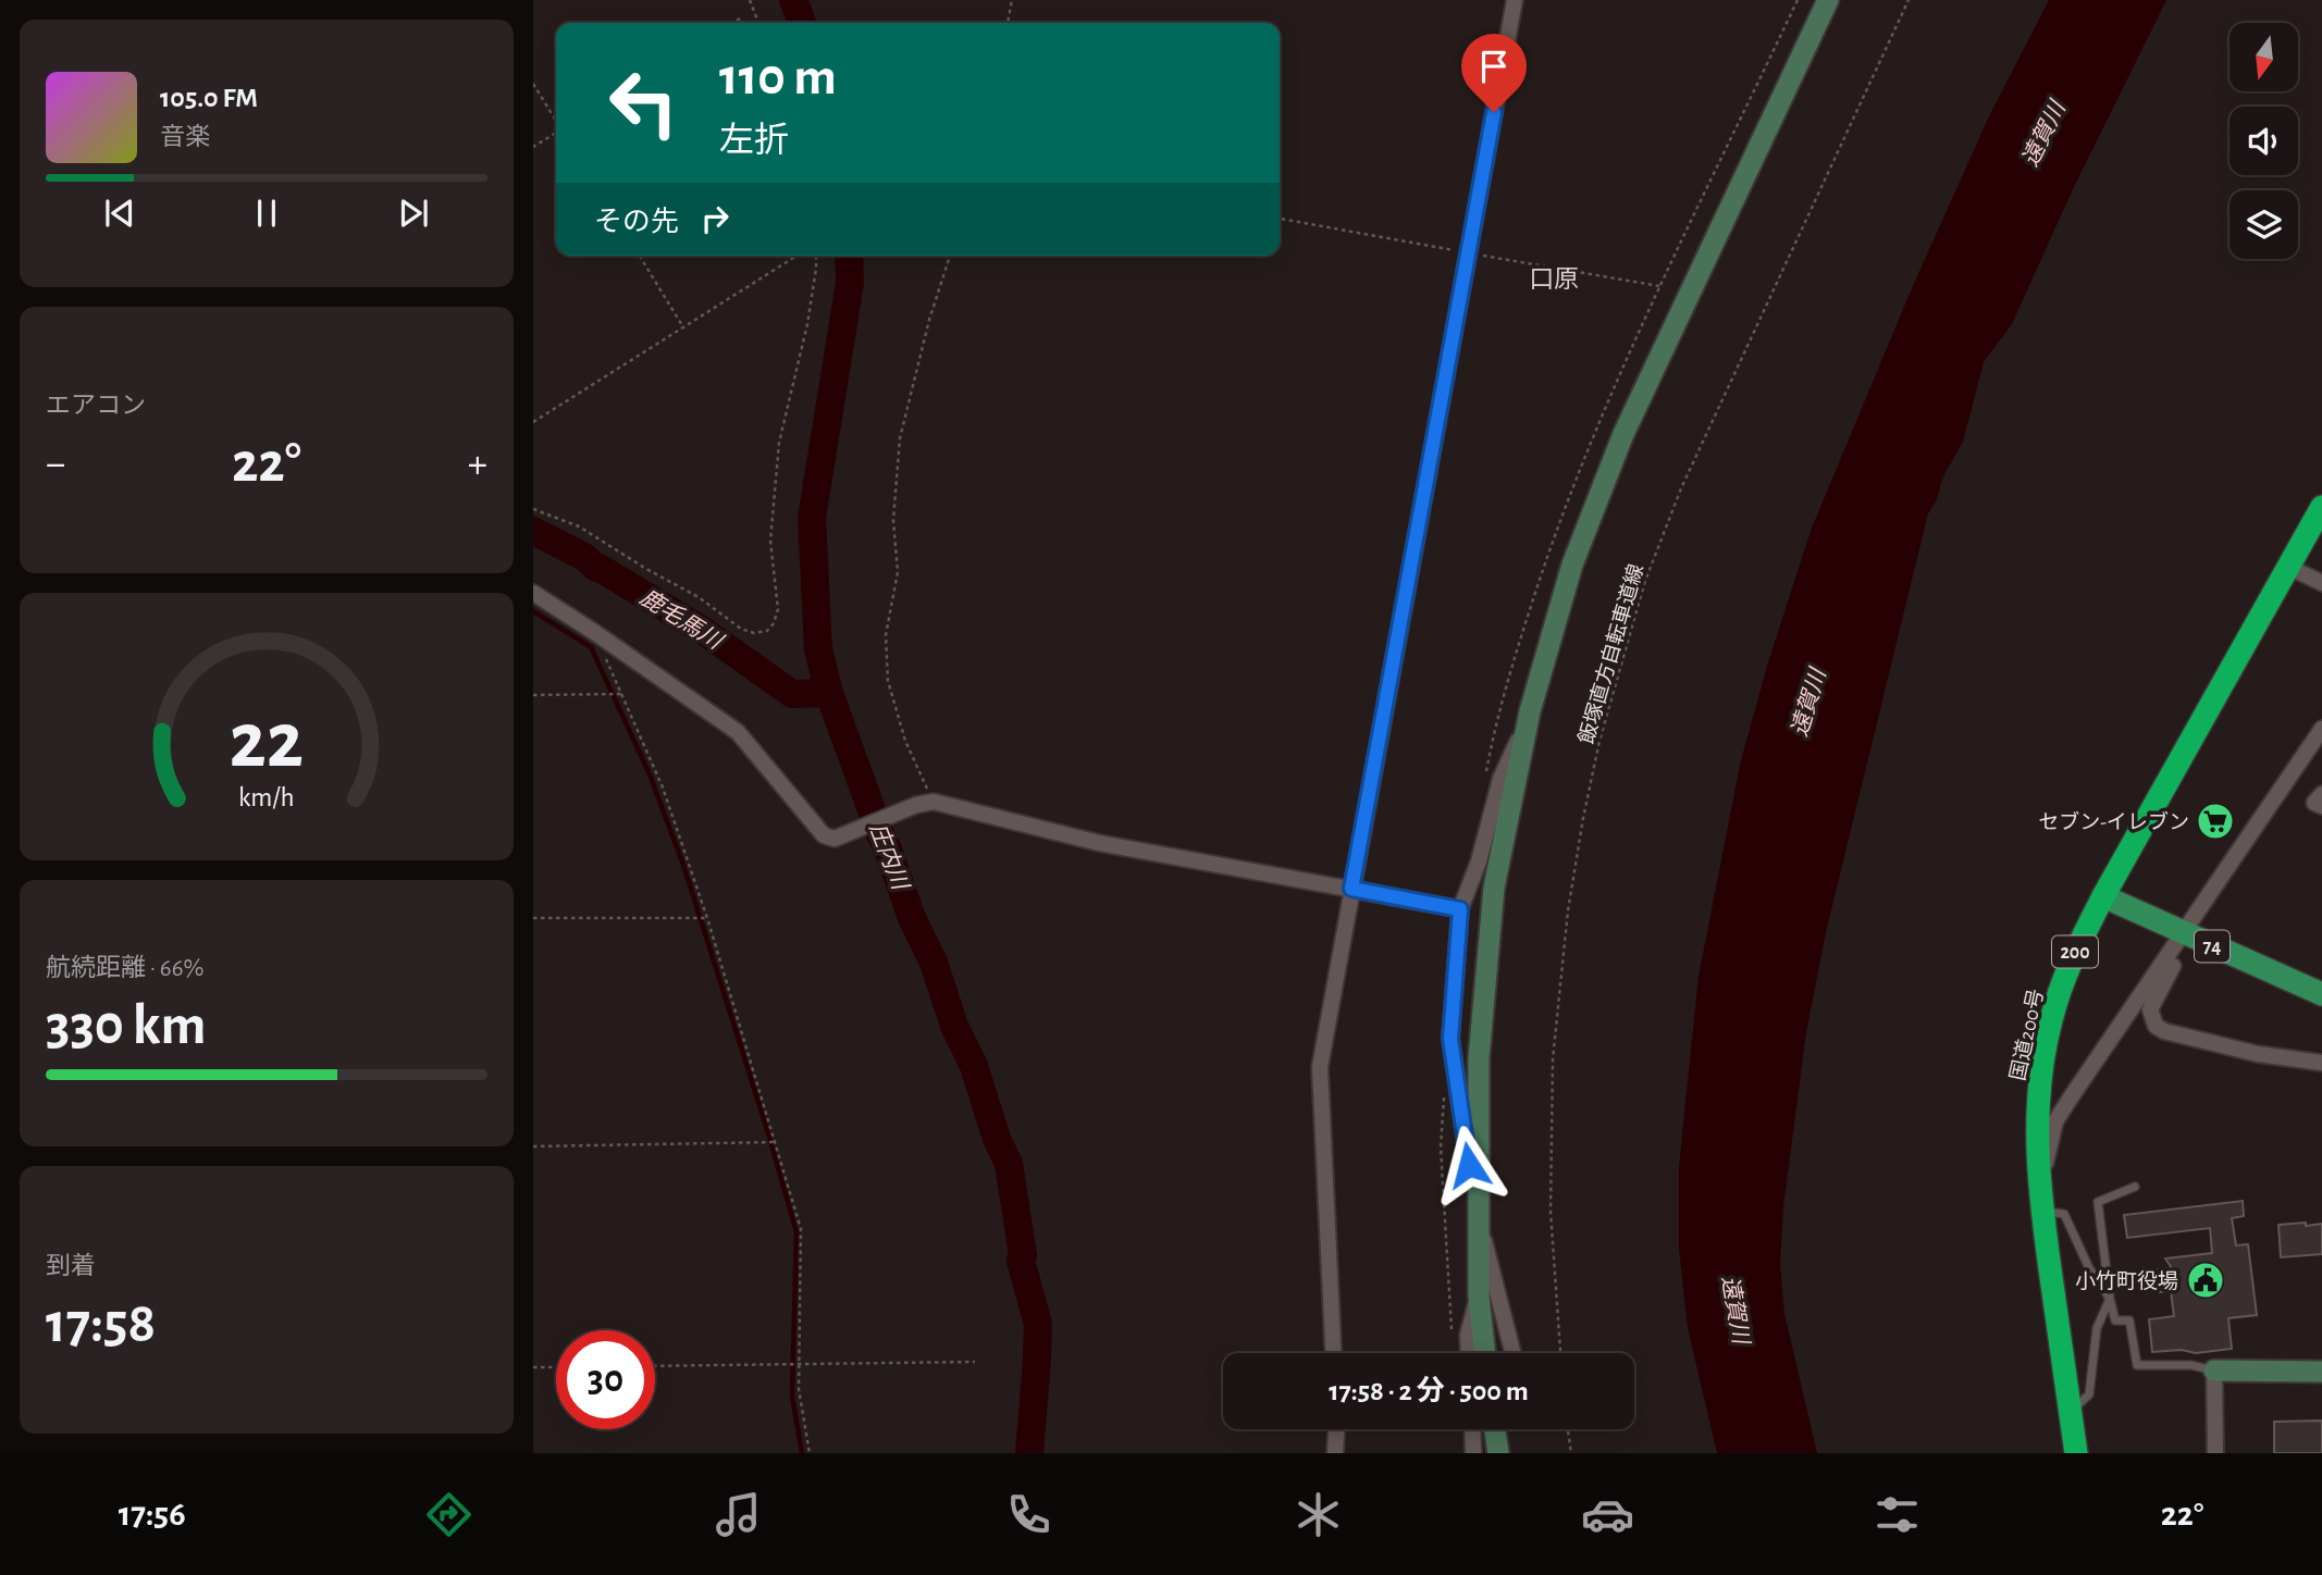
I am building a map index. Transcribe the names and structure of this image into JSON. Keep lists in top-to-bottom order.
{
  "streets": {
    "highway": ["200", "国道200号"],
    "main road": ["74"],
    "path": ["飯塚直方自転車道線"]
  },
  "crossings": [
    ["74", "国道200号"]
  ],
  "districts": ["口原"],
  "water": ["遠賀川", "鹿毛馬川", "庄内川"],
  "places": {
    "supermarket": ["セブン-イレブン"],
    "public building": ["小竹町役場"]
  },
  "north": "bottom",
  "page": {
    "turn": ["110 m", "左折"],
    "song": ["105.0 FM", "音楽"],
    "then": "その先",
    "tile": [
      "エアコン",
      ["航続距離 · 66%", "330 km"],
      ["到着", "17:58"]
    ],
    "heat": ["−", "22°", "+"],
    "limit": "30",
    "trip": "17:58 · 2 分 · 500 m",
    "tabs": ["17:56", "22°"],
    "gauge": ["22", "km/h"]
  }
}
